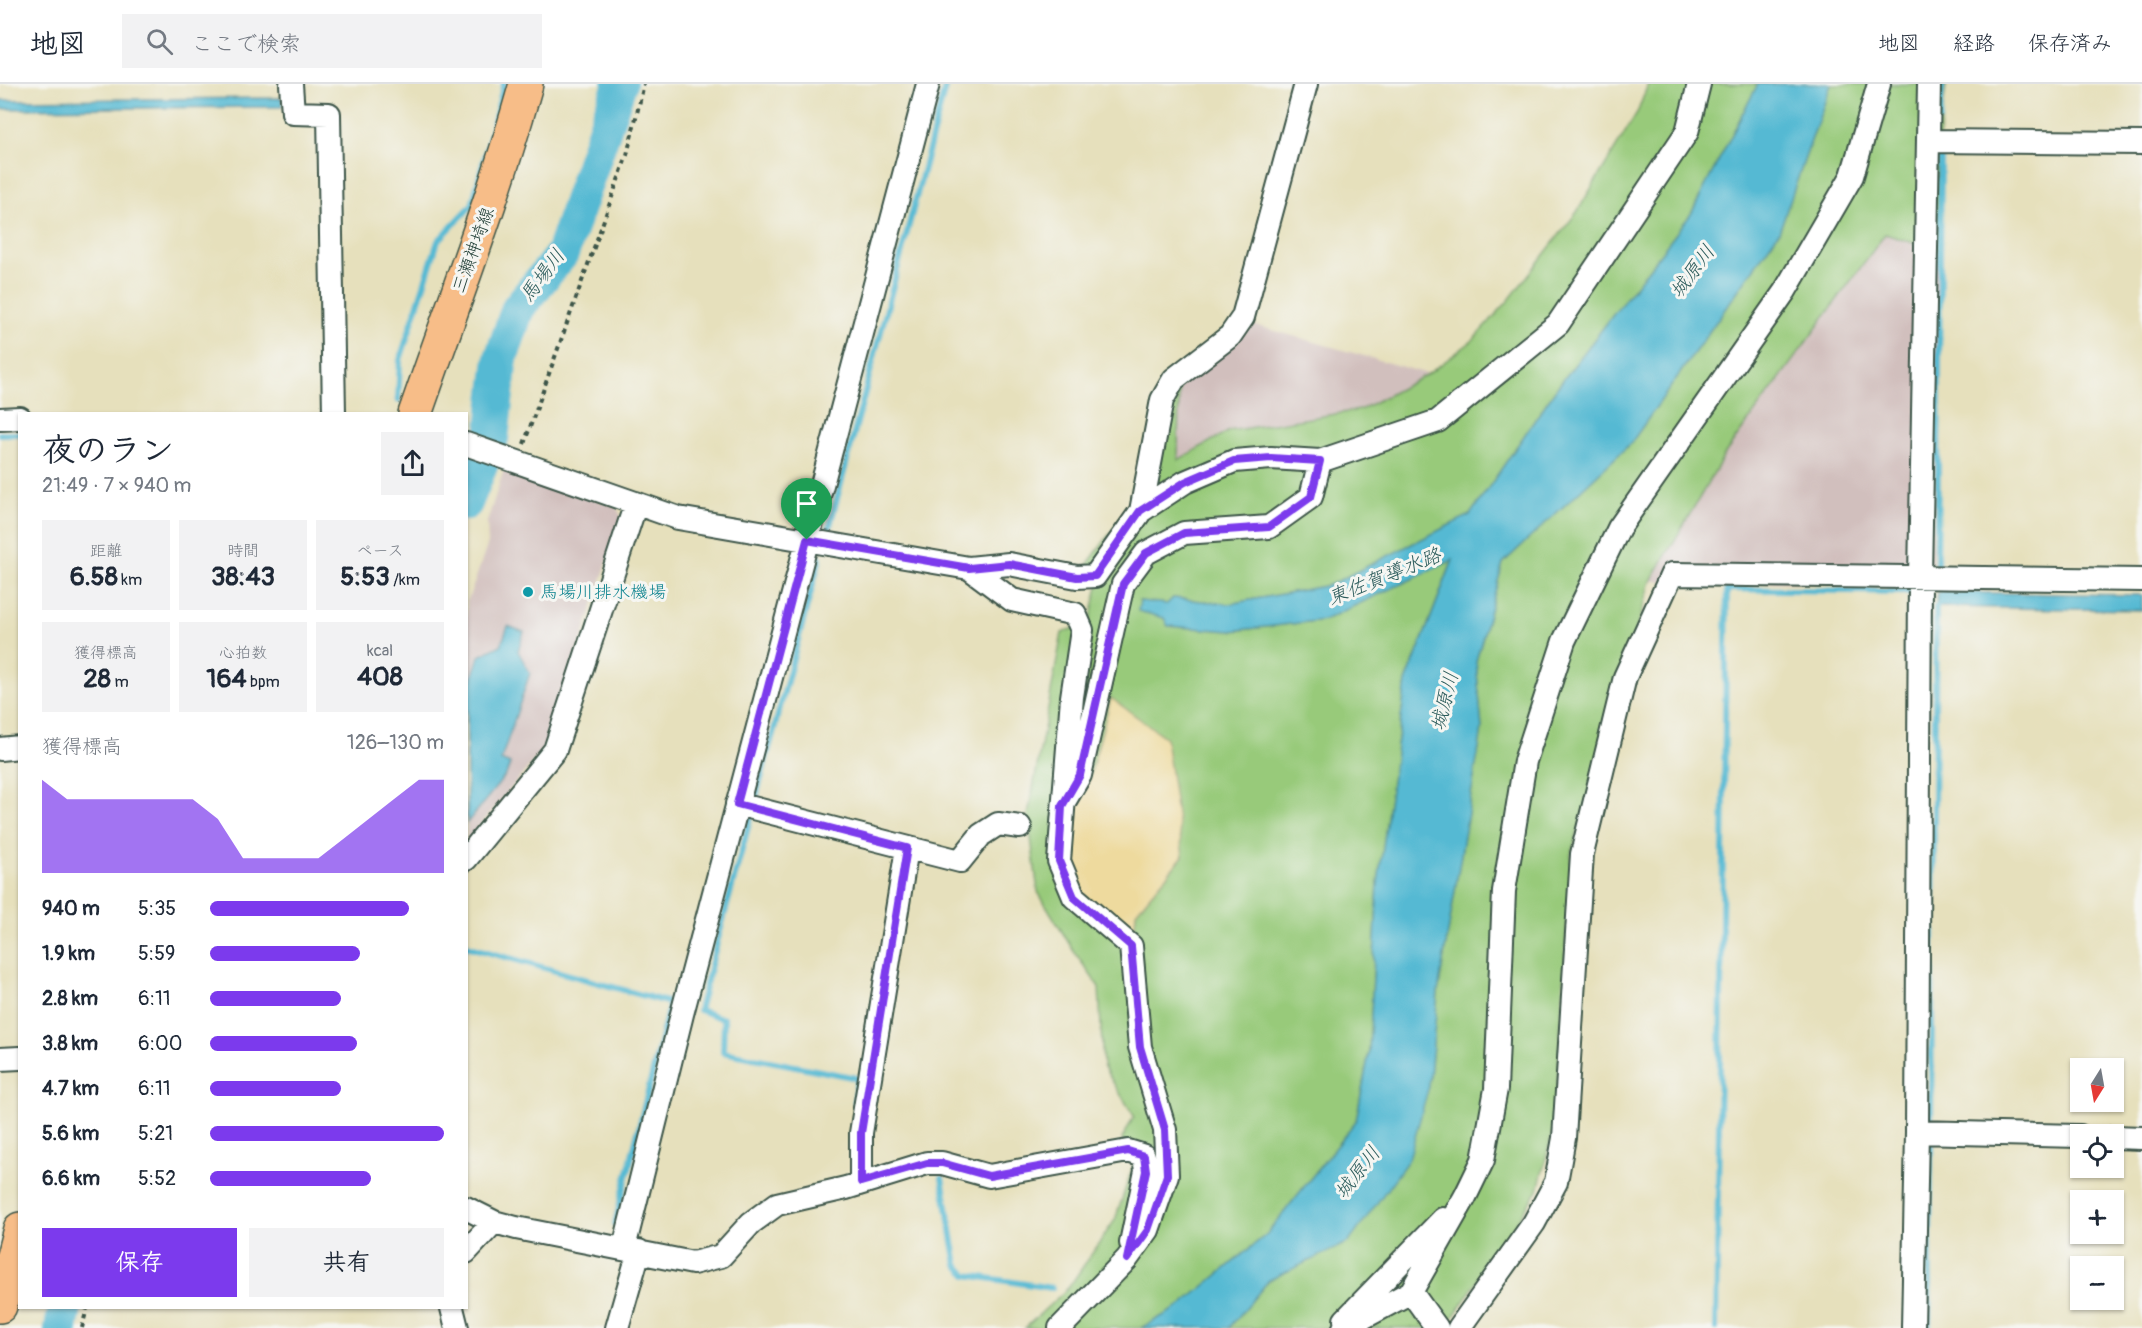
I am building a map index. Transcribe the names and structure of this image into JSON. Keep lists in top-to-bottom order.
{
  "streets": {
    "main road": ["三瀬神埼線"]
  },
  "water": ["城原川", "馬場川", "東佐賀導水路"],
  "places": ["馬場川排水機場"],
  "north": "bottom",
  "page": {
    "header": "地図",
    "search": "ここで検索",
    "nav": ["地図", "経路", "保存済み"],
    "heading": ["夜のラン", "21:49 · 7 × 940 m"],
    "stats": [
      ["距離", "6.58 km"],
      ["時間", "38:43"],
      ["ペース", "5:53 /km"],
      ["獲得標高", "28 m"],
      ["心拍数", "164 bpm"],
      ["kcal", "408"]
    ],
    "chart": ["獲得標高", "126–130 m"],
    "list": [
      {
        "name": "940 m",
        "note": "5:35"
      },
      {
        "name": "1.9 km",
        "note": "5:59"
      },
      {
        "name": "2.8 km",
        "note": "6:11"
      },
      {
        "name": "3.8 km",
        "note": "6:00"
      },
      {
        "name": "4.7 km",
        "note": "6:11"
      },
      {
        "name": "5.6 km",
        "note": "5:21"
      },
      {
        "name": "6.6 km",
        "note": "5:52"
      }
    ],
    "map_buttons": ["+", "−"],
    "buttons": ["保存", "共有"]
  }
}
